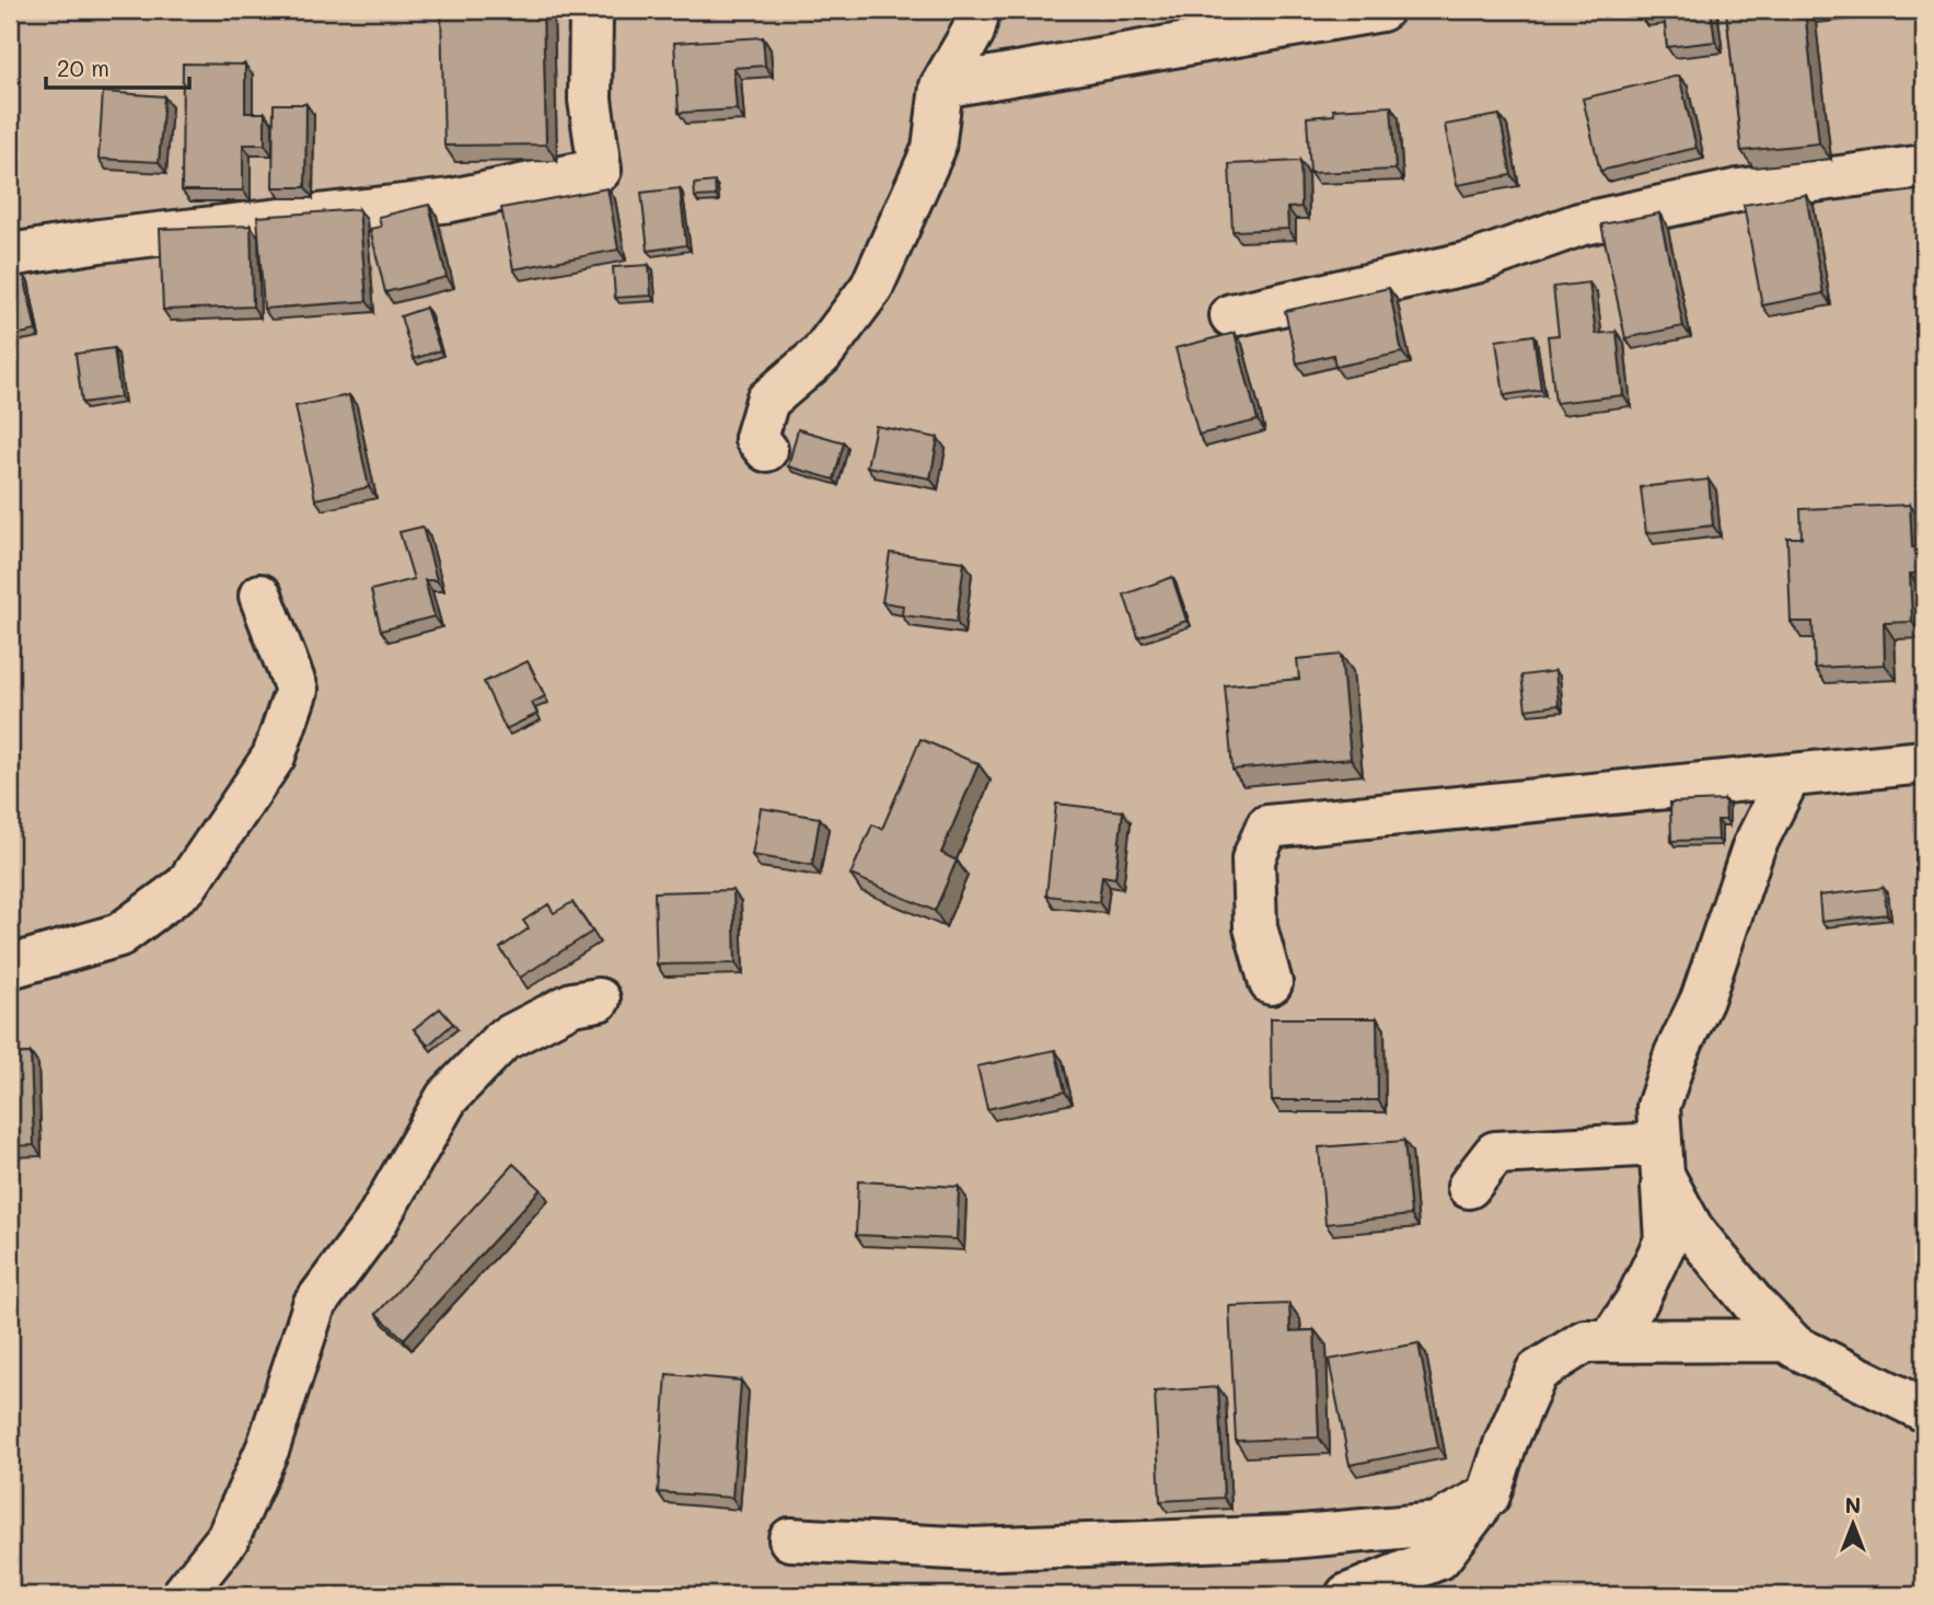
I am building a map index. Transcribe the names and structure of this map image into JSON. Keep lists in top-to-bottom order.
{
  "scale_bar": "20 m",
  "north": "top"
}
